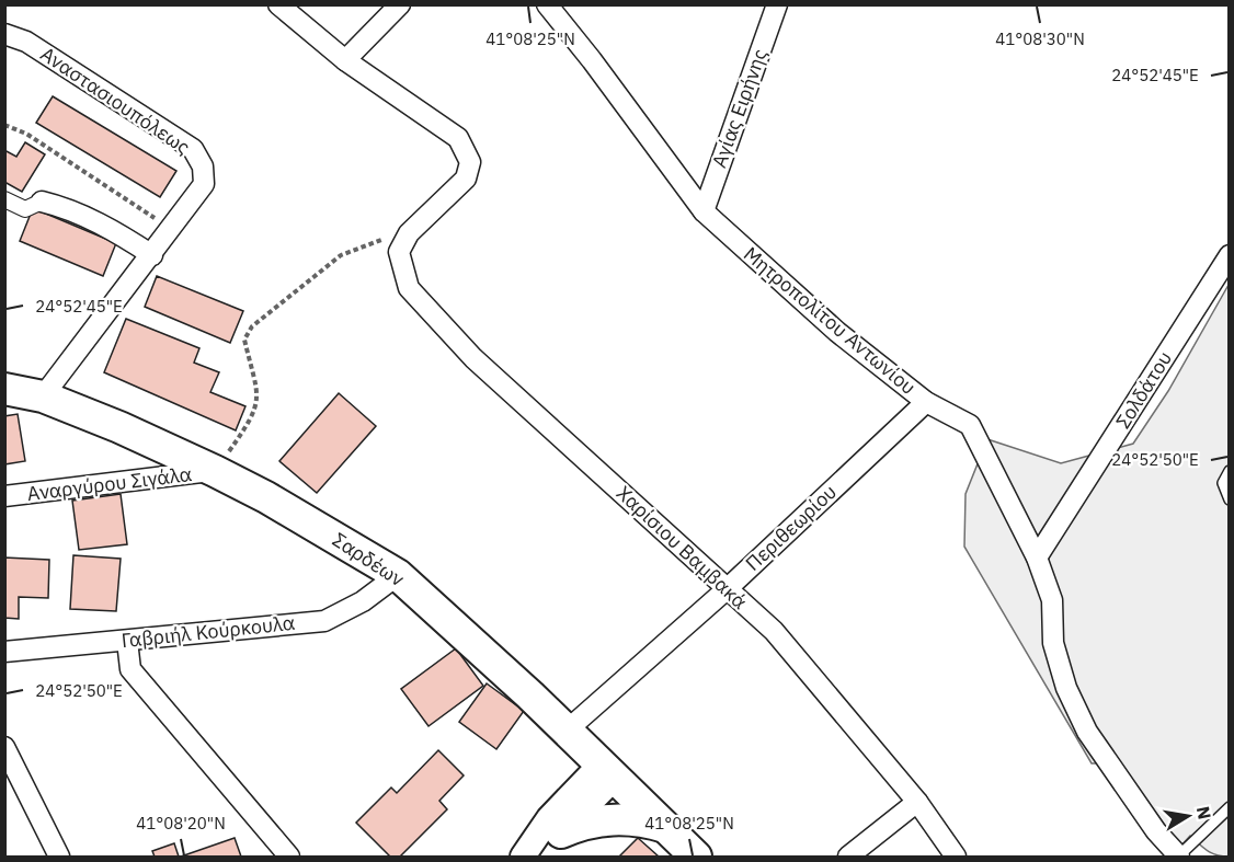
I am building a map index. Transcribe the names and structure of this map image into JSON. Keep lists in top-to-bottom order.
{
  "streets": {
    "main road": ["Σαρδέων"],
    "street": [
      "Αναστασιουπόλεως",
      "Αγίας Ειρήνης",
      "Μητροπολίτου Αντωνίου",
      "Σολδάτου",
      "Αναργύρου Σιγάλα",
      "Περιθεωρίου",
      "Χαρίσιου Βαμβακά",
      "Γαβριήλ Κούρκουλα"
    ]
  },
  "crossings": [
    ["Αγίας Ειρήνης", "Μητροπολίτου Αντωνίου"],
    ["Μητροπολίτου Αντωνίου", "Σολδάτου"],
    ["Μητροπολίτου Αντωνίου", "Περιθεωρίου"],
    ["Αναργύρου Σιγάλα", "Σαρδέων"],
    ["Περιθεωρίου", "Χαρίσιου Βαμβακά"],
    ["Περιθεωρίου", "Σαρδέων"],
    ["Σαρδέων", "Γαβριήλ Κούρκουλα"]
  ],
  "north": "right",
  "coordinates": [
    "41°08'25\"N",
    "41°08'30\"N",
    "24°52'45\"E",
    "24°52'50\"E",
    "41°08'20\"N"
  ]
}
